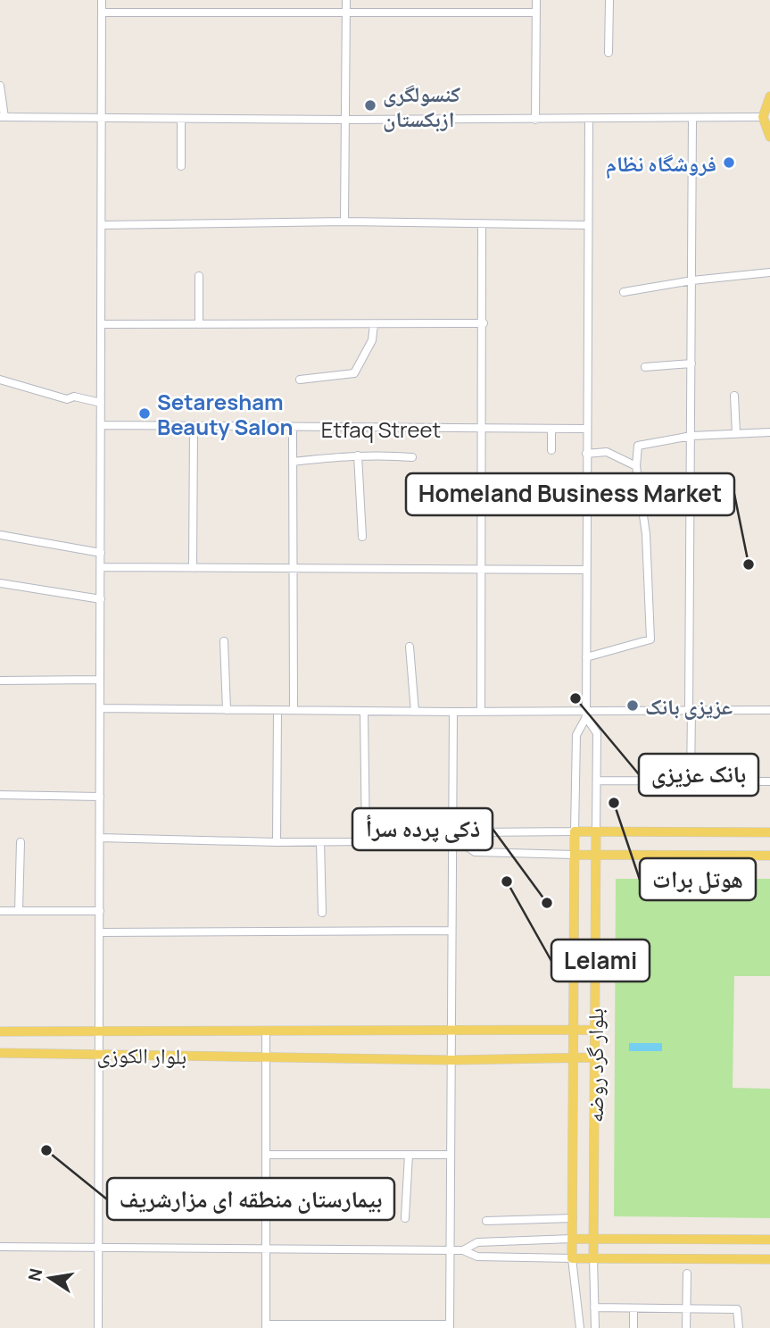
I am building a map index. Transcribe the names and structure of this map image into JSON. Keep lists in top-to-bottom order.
{
  "streets": {
    "main road": ["بلوار الکوزی", "بلوار گرد روضه"],
    "street": ["Etfaq Street"]
  },
  "crossings": [
    ["بلوار الکوزی", "بلوار گرد روضه"]
  ],
  "places": [
    "کنسولگری ازبکستان",
    "فروشگاه نظام",
    "Setaresham Beauty Salon",
    "Homeland Business Market",
    "بانک عزیزی",
    "عزیزی بانک",
    "هوتل برات",
    "Lelami",
    "ذکی پرده سرأ",
    "بیمارستان منطقه ای مزارشریف"
  ],
  "north": "left"
}
